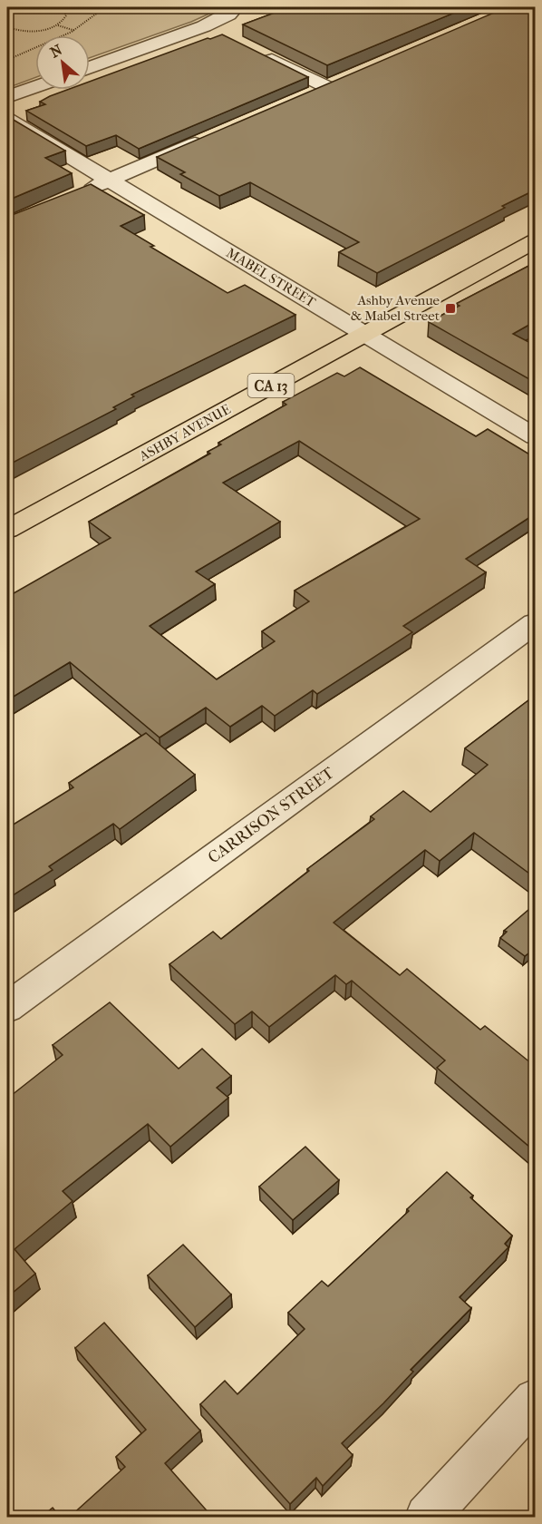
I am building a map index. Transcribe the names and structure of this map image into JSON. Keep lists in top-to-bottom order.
{
  "streets": {
    "main road": ["CA 13", "ASHBY AVENUE"],
    "street": ["MABEL STREET", "CARRISON STREET"]
  },
  "crossings": [
    ["MABEL STREET", "ASHBY AVENUE"]
  ],
  "places": {
    "transit": ["Ashby Avenue & Mabel Street"]
  },
  "north": "top left"
}
